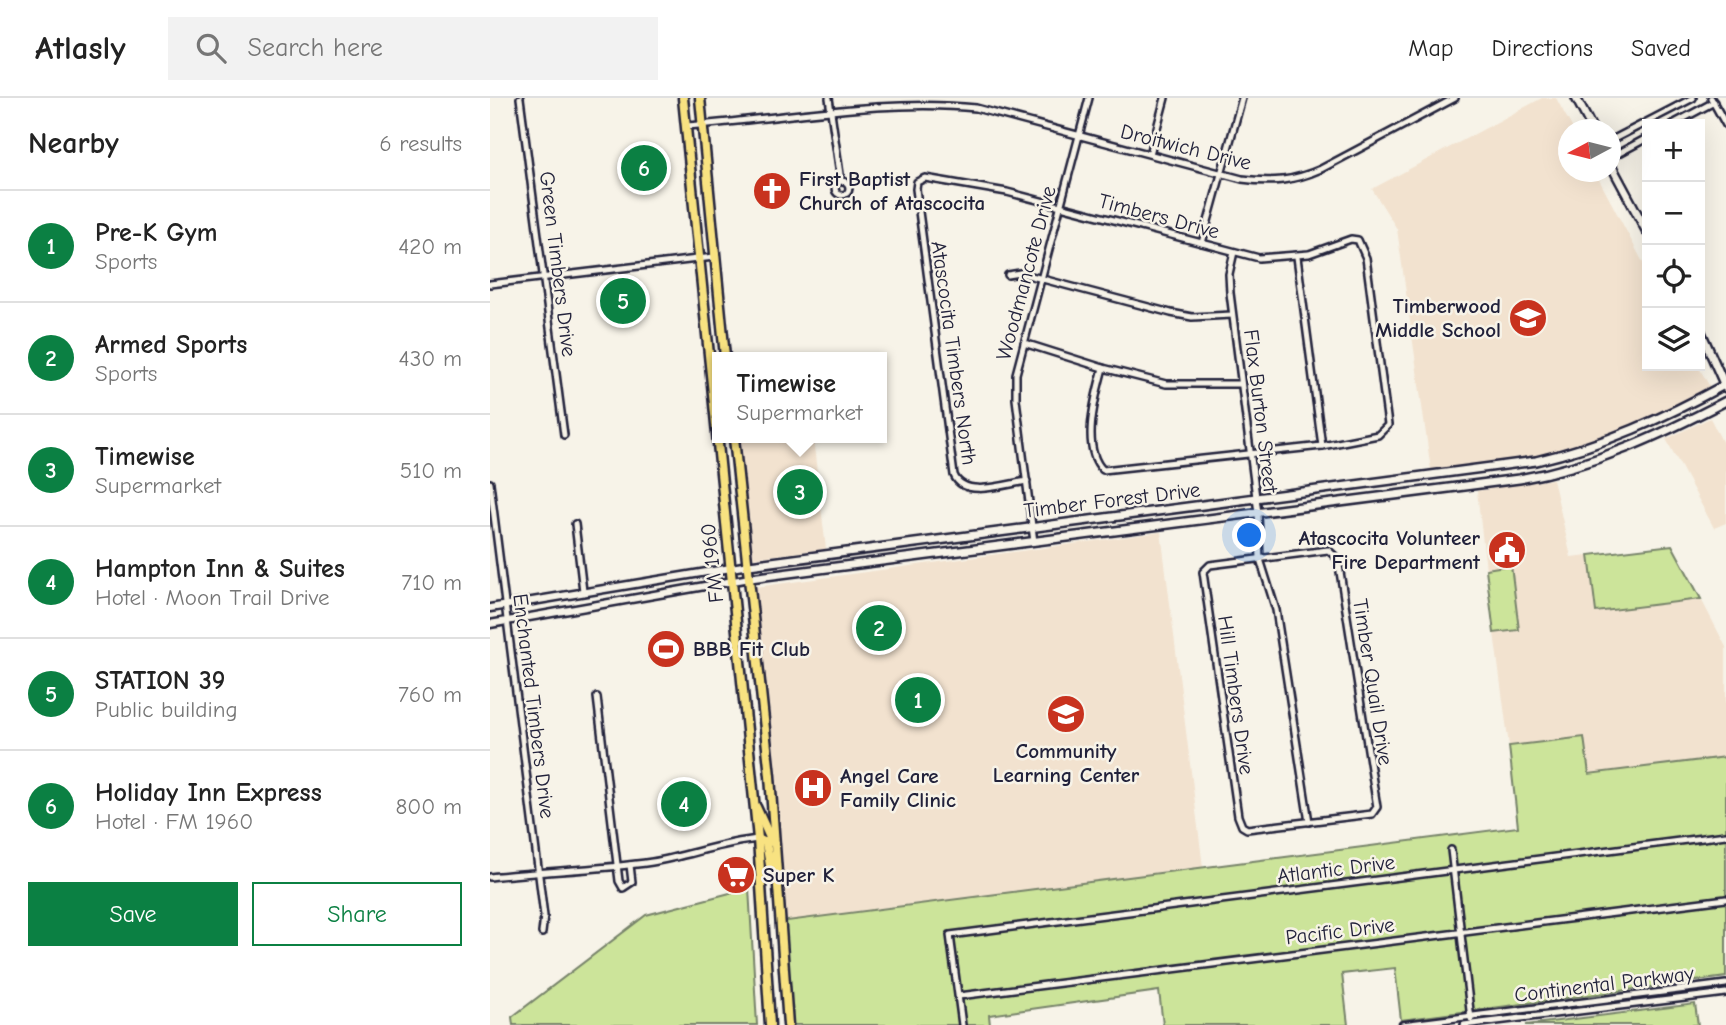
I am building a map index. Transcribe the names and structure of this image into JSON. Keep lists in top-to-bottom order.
{
  "streets": {
    "main road": ["Timber Forest Drive", "FM 1960"],
    "street": [
      "Droitwich Drive",
      "Timbers Drive",
      "Green Timbers Drive",
      "Woodmancote Drive",
      "Atascocita Timbers North",
      "Flax Burton Street",
      "Timber Quail Drive",
      "Hill Timbers Drive",
      "Enchanted Timbers Drive",
      "Atlantic Drive",
      "Pacific Drive",
      "Continental Parkway"
    ]
  },
  "crossings": [
    ["Droitwich Drive", "Woodmancote Drive"],
    ["Droitwich Drive", "FM 1960"],
    ["Timbers Drive", "Woodmancote Drive"],
    ["Timbers Drive", "Atascocita Timbers North"],
    ["Timbers Drive", "Flax Burton Street"],
    ["Woodmancote Drive", "Atascocita Timbers North"],
    ["Woodmancote Drive", "Timber Forest Drive"],
    ["Flax Burton Street", "Timber Forest Drive"],
    ["Flax Burton Street", "Timber Quail Drive"],
    ["Flax Burton Street", "Hill Timbers Drive"],
    ["Timber Forest Drive", "FM 1960"],
    ["Timber Forest Drive", "Enchanted Timbers Drive"],
    ["Timber Quail Drive", "Hill Timbers Drive"],
    ["Atlantic Drive", "Pacific Drive"]
  ],
  "places": {
    "church": ["First Baptist Church of Atascocita"],
    "school or university": ["Timberwood Middle School", "Community Learning Center"],
    "public building": ["Atascocita Volunteer Fire Department"],
    "sports": ["BBB Fit Club"],
    "hospital": ["Angel Care Family Clinic"],
    "supermarket": ["Super K"]
  },
  "north": "left",
  "page": {
    "header": "Atlasly",
    "search": "Search here",
    "nav": ["Map", "Directions", "Saved"],
    "heading": ["Nearby", "6 results"],
    "map_buttons": ["+", "−"],
    "pins": [
      "6",
      "5",
      "3",
      "2",
      "1",
      "4"
    ],
    "list": [
      {
        "mark": "1",
        "name": "Pre-K Gym",
        "note": "Sports",
        "value": "420 m"
      },
      {
        "mark": "2",
        "name": "Armed Sports",
        "note": "Sports",
        "value": "430 m"
      },
      {
        "mark": "3",
        "name": "Timewise",
        "note": "Supermarket",
        "value": "510 m"
      },
      {
        "mark": "4",
        "name": "Hampton Inn & Suites",
        "note": "Hotel · Moon Trail Drive",
        "value": "710 m"
      },
      {
        "mark": "5",
        "name": "STATION 39",
        "note": "Public building",
        "value": "760 m"
      },
      {
        "mark": "6",
        "name": "Holiday Inn Express",
        "note": "Hotel · FM 1960",
        "value": "800 m"
      }
    ],
    "popup": ["Timewise", "Supermarket"],
    "buttons": ["Save", "Share"]
  }
}
